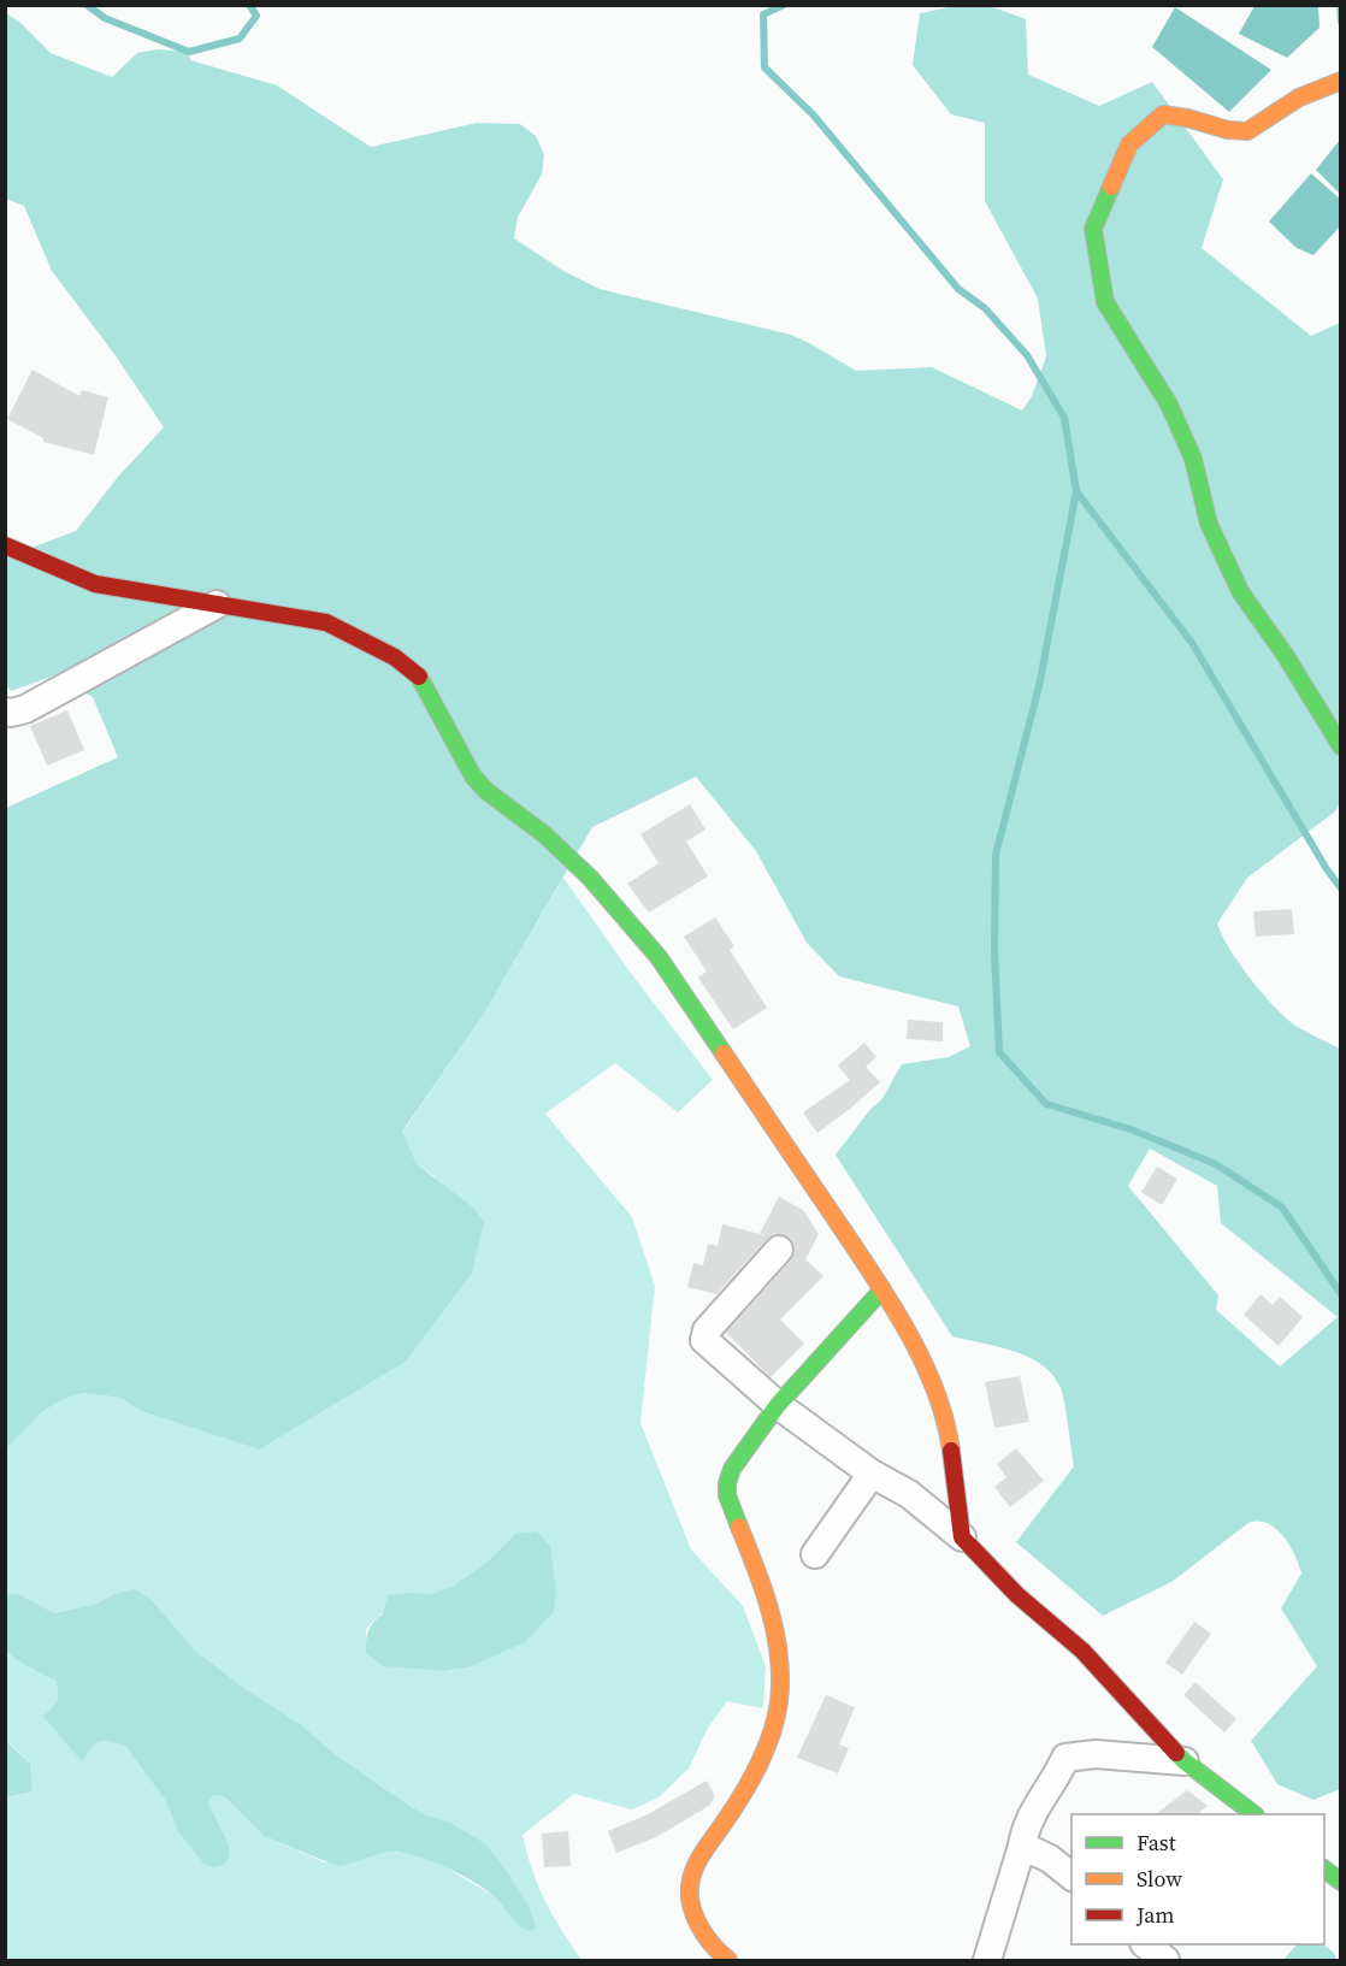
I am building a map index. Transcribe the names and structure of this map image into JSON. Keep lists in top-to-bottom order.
{
  "legend": ["Fast", "Slow", "Jam"]
}
